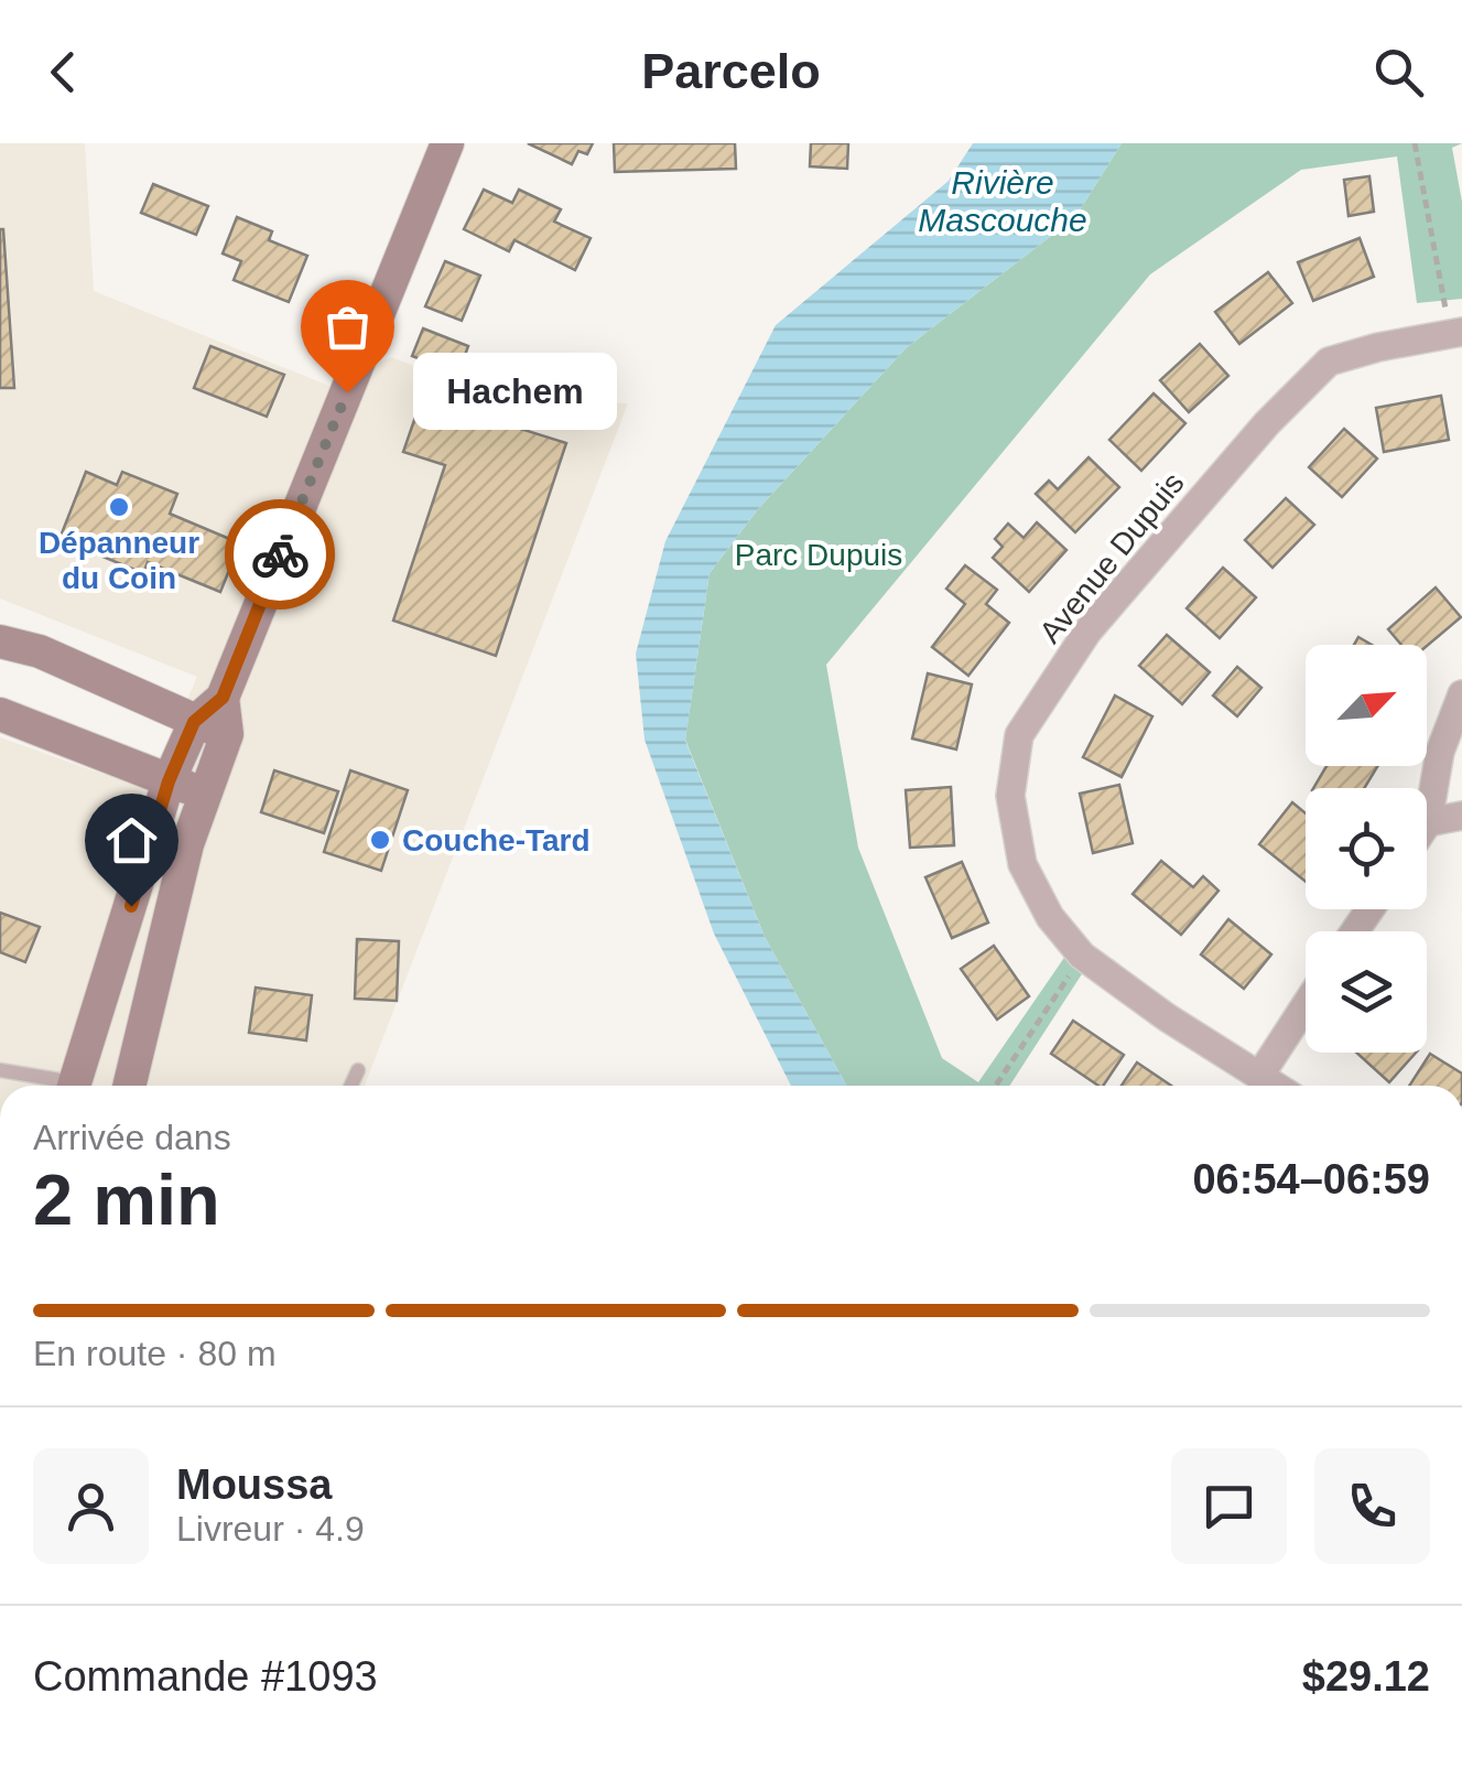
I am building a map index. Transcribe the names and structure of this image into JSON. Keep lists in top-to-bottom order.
{
  "streets": {
    "street": ["Avenue Dupuis"]
  },
  "water": ["Rivière Mascouche"],
  "parks": ["Parc Dupuis"],
  "places": ["Hachem", "Dépanneur du Coin", "Couche-Tard"],
  "north": "top right",
  "page": {
    "header": "Parcelo",
    "bubble": "Hachem",
    "heading": ["2 min", "Arrivée dans", "06:54–06:59"],
    "panel": [
      "Moussa",
      "Livreur · 4.9",
      "Commande #1093",
      "$29.12"
    ],
    "bar": "En route · 80 m"
  }
}
